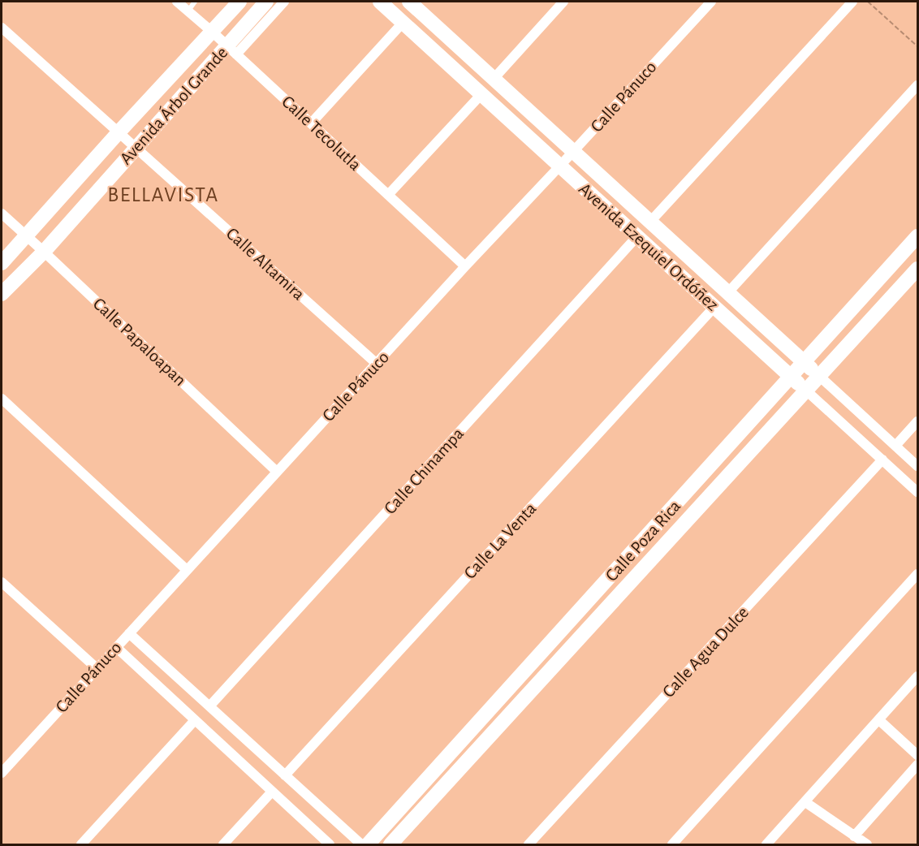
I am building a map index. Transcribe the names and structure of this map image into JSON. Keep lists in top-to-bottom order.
{
  "streets": {
    "street": [
      "Calle Pánuco",
      "Avenida Árbol Grande",
      "Calle Tecolutla",
      "Avenida Ezequiel Ordóñez",
      "Calle Altamira",
      "Calle Papaloapan",
      "Calle Chinampa",
      "Calle La Venta",
      "Calle Poza Rica",
      "Calle Agua Dulce"
    ]
  },
  "crossings": [
    ["Calle Pánuco", "Calle Tecolutla"],
    ["Calle Pánuco", "Avenida Ezequiel Ordóñez"],
    ["Calle Pánuco", "Calle Altamira"],
    ["Calle Pánuco", "Calle Papaloapan"],
    ["Avenida Árbol Grande", "Calle Tecolutla"],
    ["Avenida Árbol Grande", "Calle Altamira"],
    ["Avenida Árbol Grande", "Calle Papaloapan"],
    ["Avenida Ezequiel Ordóñez", "Calle Chinampa"],
    ["Avenida Ezequiel Ordóñez", "Calle La Venta"],
    ["Avenida Ezequiel Ordóñez", "Calle Poza Rica"],
    ["Avenida Ezequiel Ordóñez", "Calle Agua Dulce"]
  ],
  "districts": ["BELLAVISTA"]
}
